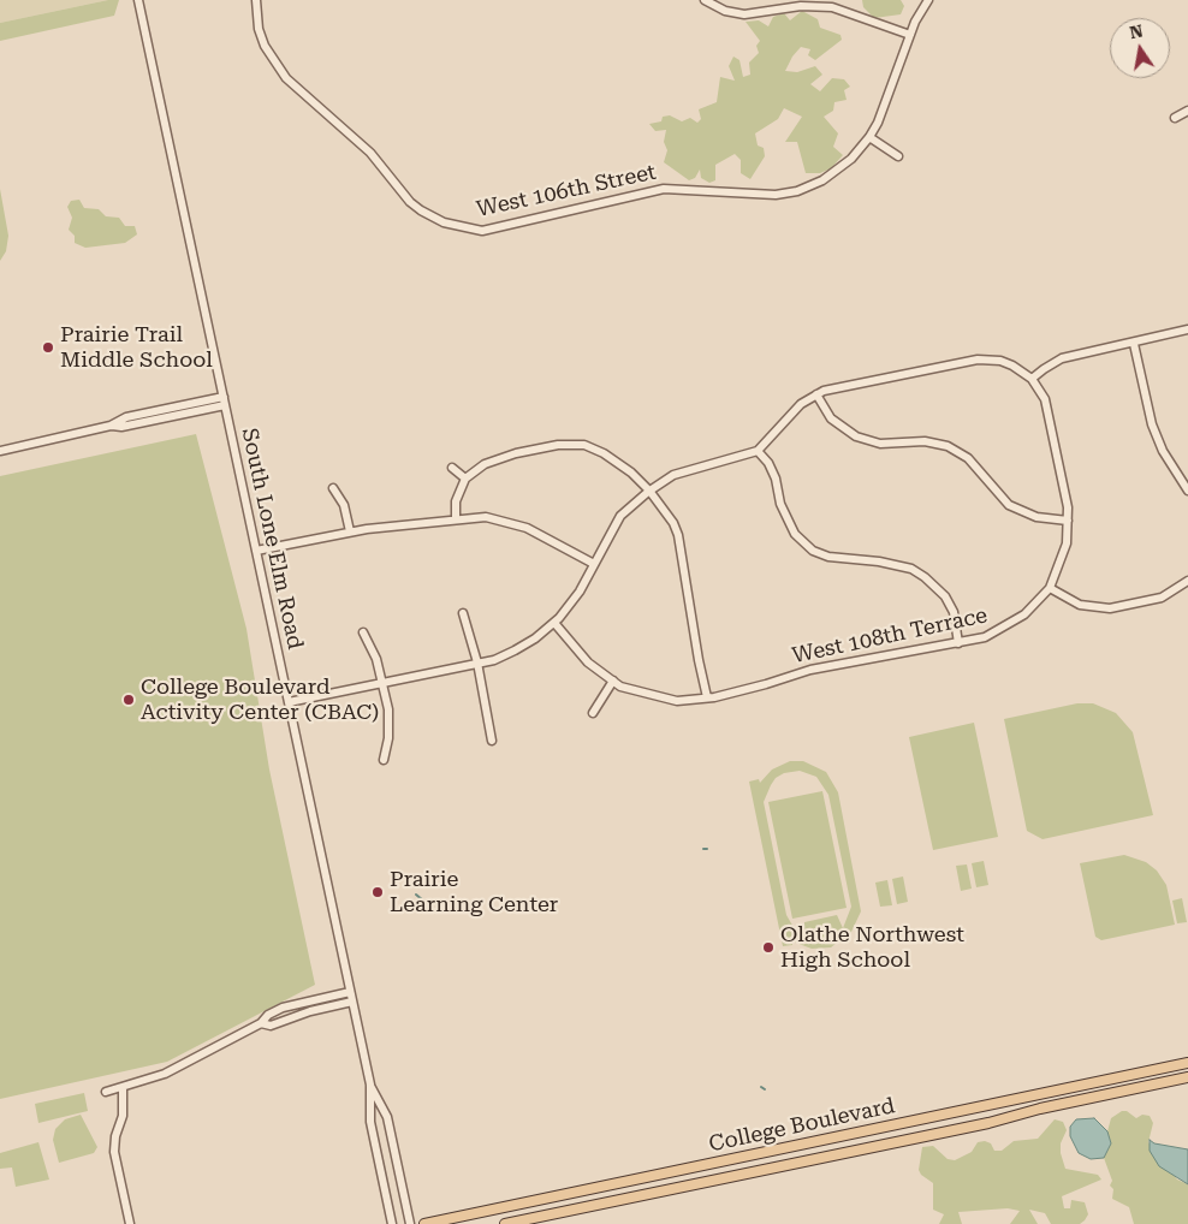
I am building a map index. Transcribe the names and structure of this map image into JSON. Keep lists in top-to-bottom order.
{
  "streets": {
    "main road": ["College Boulevard"],
    "street": ["West 106th Street", "South Lone Elm Road", "West 108th Terrace"]
  },
  "places": [
    "Prairie Trail Middle School",
    "College Boulevard Activity Center (CBAC)",
    "Prairie Learning Center",
    "Olathe Northwest High School"
  ],
  "north": "top"
}
